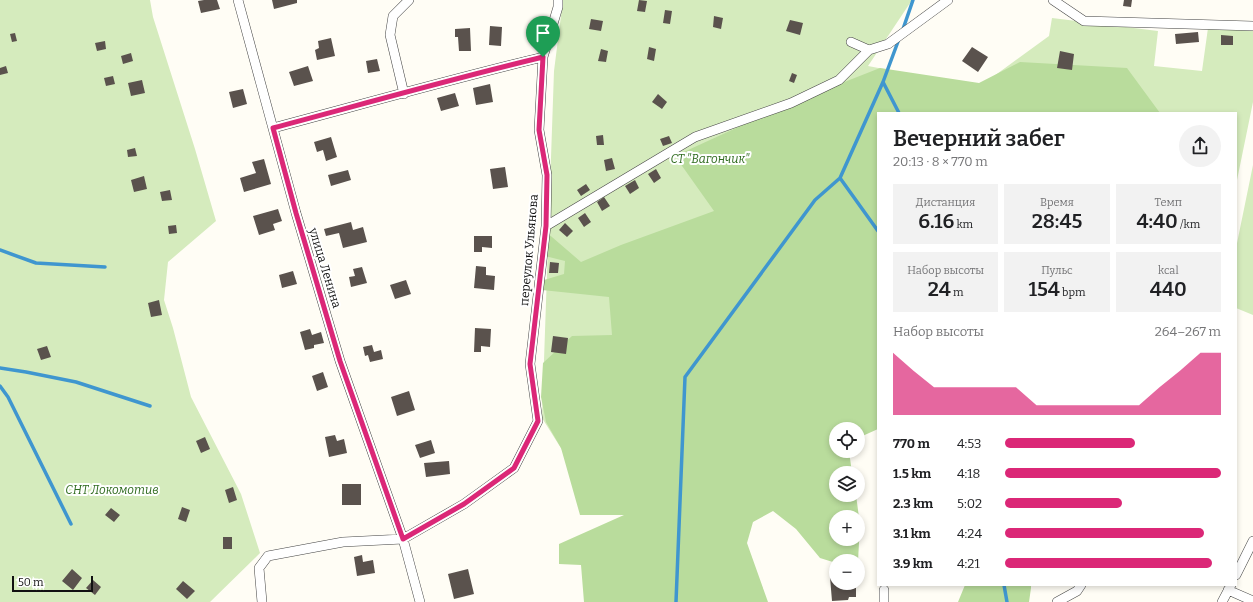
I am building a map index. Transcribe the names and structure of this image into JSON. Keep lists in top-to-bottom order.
{
  "streets": {
    "street": ["переулок Ульянова", "улица Ленина"]
  },
  "crossings": [
    ["переулок Ульянова", "улица Ленина"]
  ],
  "parks": ["СТ \"Вагончик\"", "СНТ Локомотив"],
  "scale_bar": "50 m",
  "page": {
    "heading": ["Вечерний забег", "20:13 · 8 × 770 m"],
    "stats": [
      ["Дистанция", "6.16 km"],
      ["Время", "28:45"],
      ["Темп", "4:40 /km"],
      ["Набор высоты", "24 m"],
      ["Пульс", "154 bpm"],
      ["kcal", "440"]
    ],
    "chart": ["Набор высоты", "264–267 m"],
    "map_buttons": ["+", "−"],
    "list": [
      {
        "name": "770 m",
        "note": "4:53"
      },
      {
        "name": "1.5 km",
        "note": "4:18"
      },
      {
        "name": "2.3 km",
        "note": "5:02"
      },
      {
        "name": "3.1 km",
        "note": "4:24"
      },
      {
        "name": "3.9 km",
        "note": "4:21"
      }
    ],
    "scale": "50 m"
  }
}
